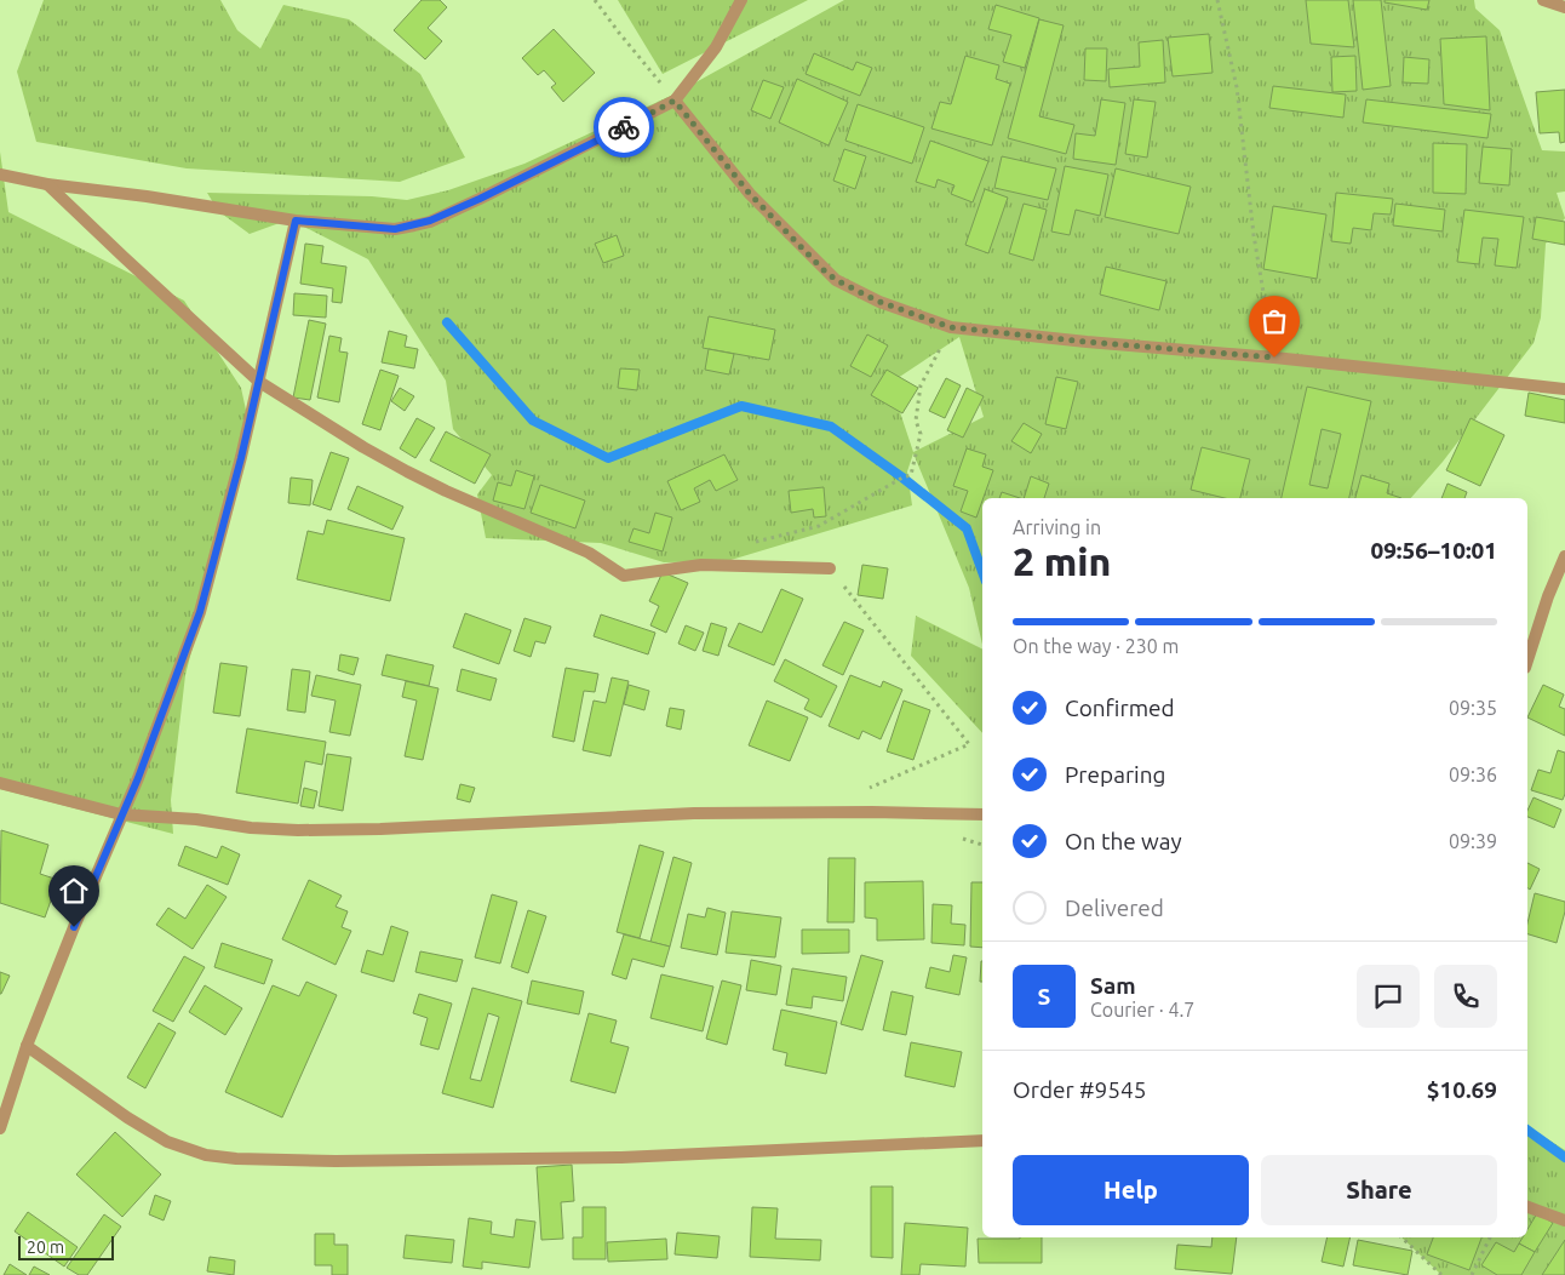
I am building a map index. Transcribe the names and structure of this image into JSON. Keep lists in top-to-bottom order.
{
  "scale_bar": "20 m",
  "page": {
    "heading": ["2 min", "Arriving in", "09:56–10:01"],
    "panel": [
      "Sam",
      "Courier · 4.7",
      "Order #9545",
      "$10.69"
    ],
    "bar": "On the way · 230 m",
    "list": [
      ["Confirmed", "09:35"],
      ["Preparing", "09:36"],
      ["On the way", "09:39"],
      "Delivered"
    ],
    "round": "S",
    "buttons": ["Help", "Share"],
    "scale": "20 m"
  }
}
